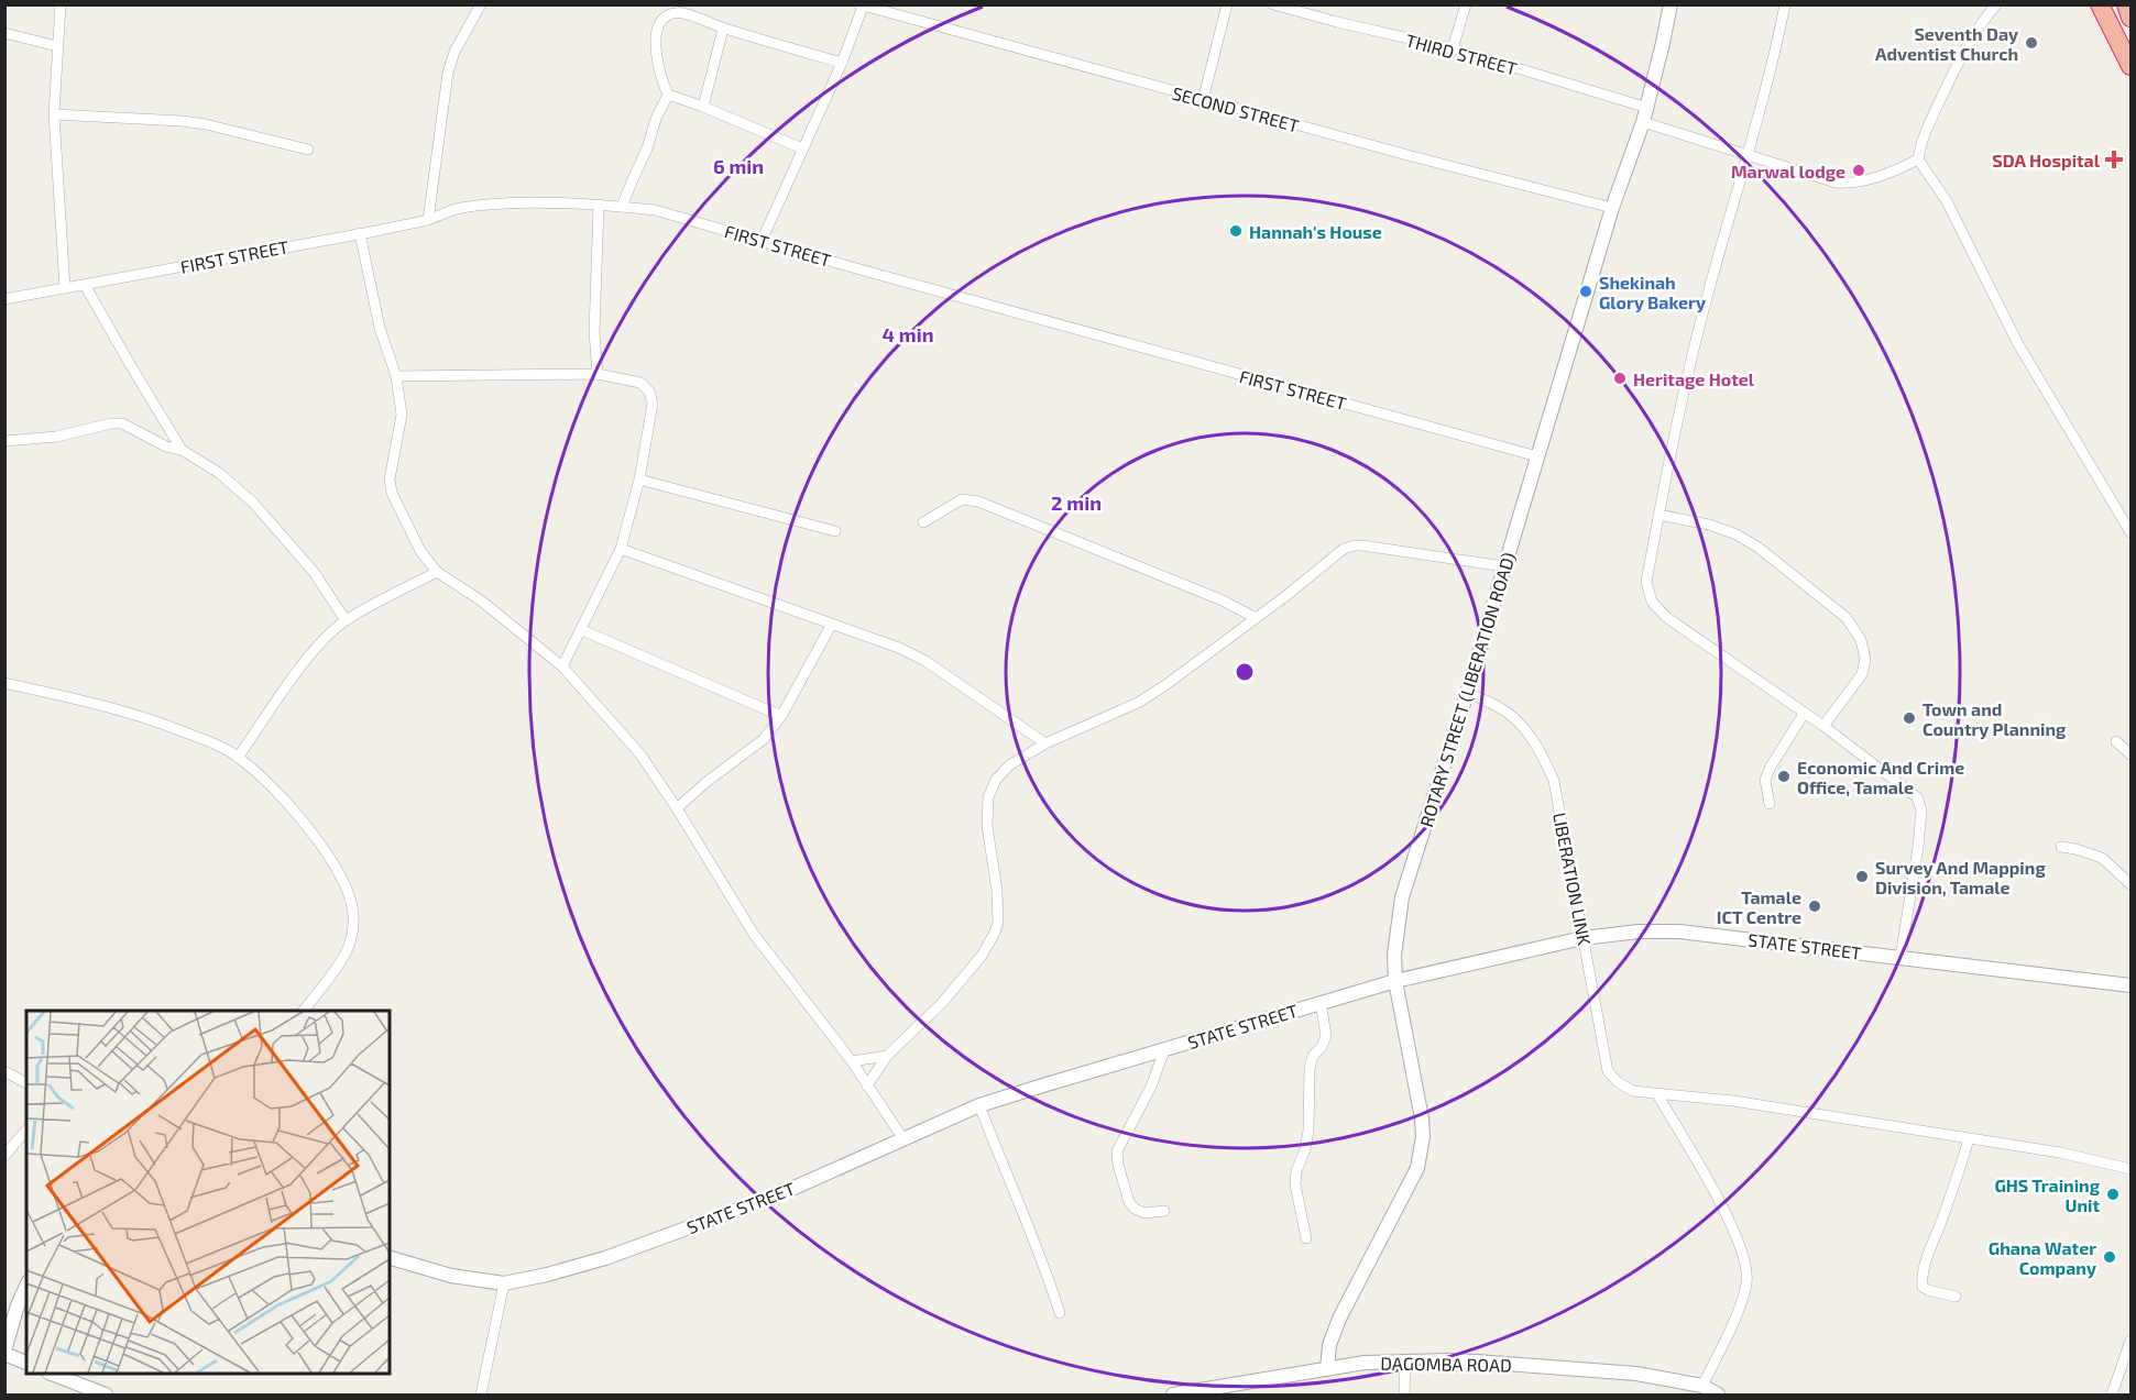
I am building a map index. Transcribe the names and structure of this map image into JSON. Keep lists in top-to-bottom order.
{
  "streets": {
    "street": [
      "THIRD STREET",
      "SECOND STREET",
      "FIRST STREET",
      "ROTARY STREET (LIBERATION ROAD)",
      "LIBERATION LINK",
      "STATE STREET",
      "DAGOMBA ROAD"
    ]
  },
  "crossings": [
    ["THIRD STREET", "ROTARY STREET (LIBERATION ROAD)"],
    ["SECOND STREET", "ROTARY STREET (LIBERATION ROAD)"],
    ["FIRST STREET", "ROTARY STREET (LIBERATION ROAD)"],
    ["ROTARY STREET (LIBERATION ROAD)", "LIBERATION LINK"],
    ["ROTARY STREET (LIBERATION ROAD)", "STATE STREET"],
    ["ROTARY STREET (LIBERATION ROAD)", "DAGOMBA ROAD"],
    ["LIBERATION LINK", "STATE STREET"]
  ],
  "places": {
    "other": [
      "Seventh Day Adventist Church",
      "Marwal lodge",
      "Hannah's House",
      "Shekinah Glory Bakery",
      "Heritage Hotel",
      "Town and Country Planning",
      "Economic And Crime Office, Tamale",
      "Survey And Mapping Division, Tamale",
      "Tamale ICT Centre",
      "GHS Training Unit",
      "Ghana Water Company"
    ],
    "health": ["SDA Hospital"]
  },
  "rings": ["6 min", "4 min", "2 min"]
}
